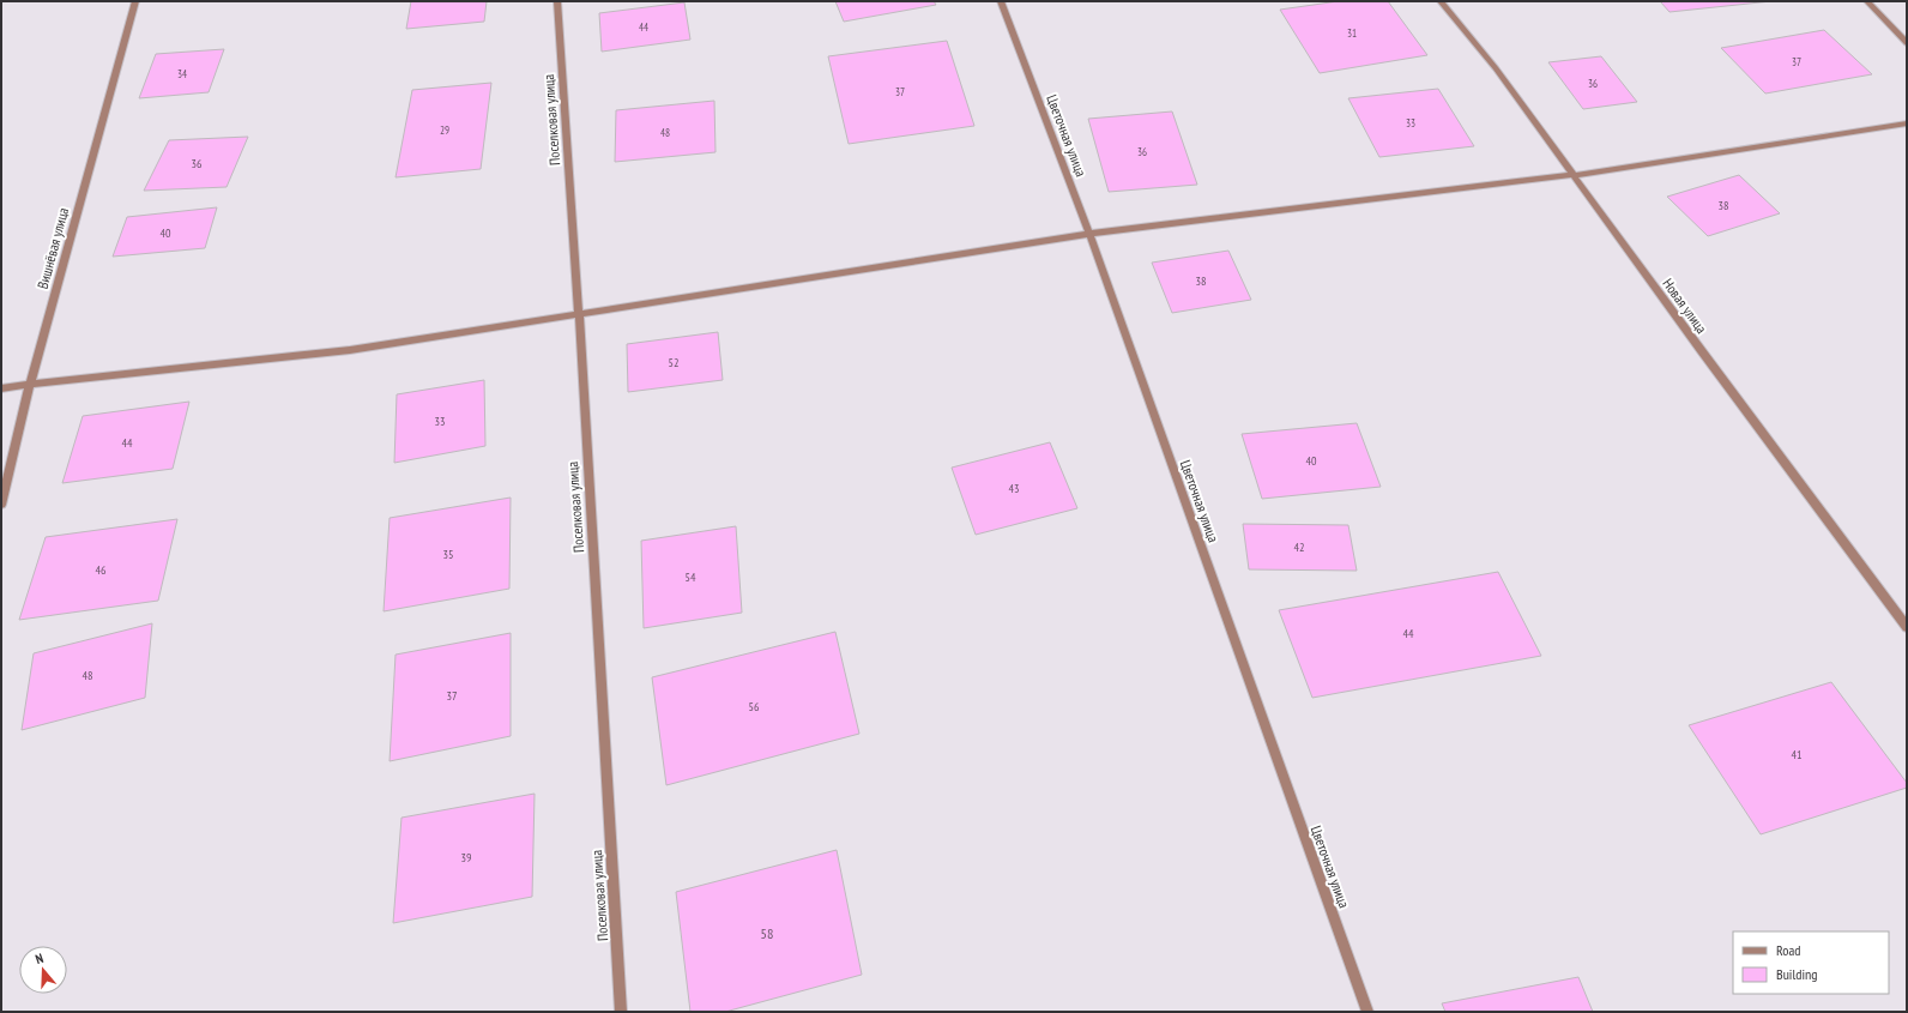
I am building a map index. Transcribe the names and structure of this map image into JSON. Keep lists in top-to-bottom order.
{
  "streets": {
    "street": [
      "Поселковая улица",
      "Цветочная улица",
      "Вишнёвая улица",
      "Новая улица"
    ]
  },
  "house_numbers": [
    "44",
    "31",
    "37",
    "34",
    "36",
    "37",
    "33",
    "29",
    "48",
    "36",
    "36",
    "38",
    "40",
    "38",
    "52",
    "33",
    "44",
    "40",
    "43",
    "42",
    "35",
    "46",
    "54",
    "44",
    "48",
    "37",
    "56",
    "41",
    "39",
    "58"
  ],
  "legend": ["Road", "Building"],
  "north": "top"
}
